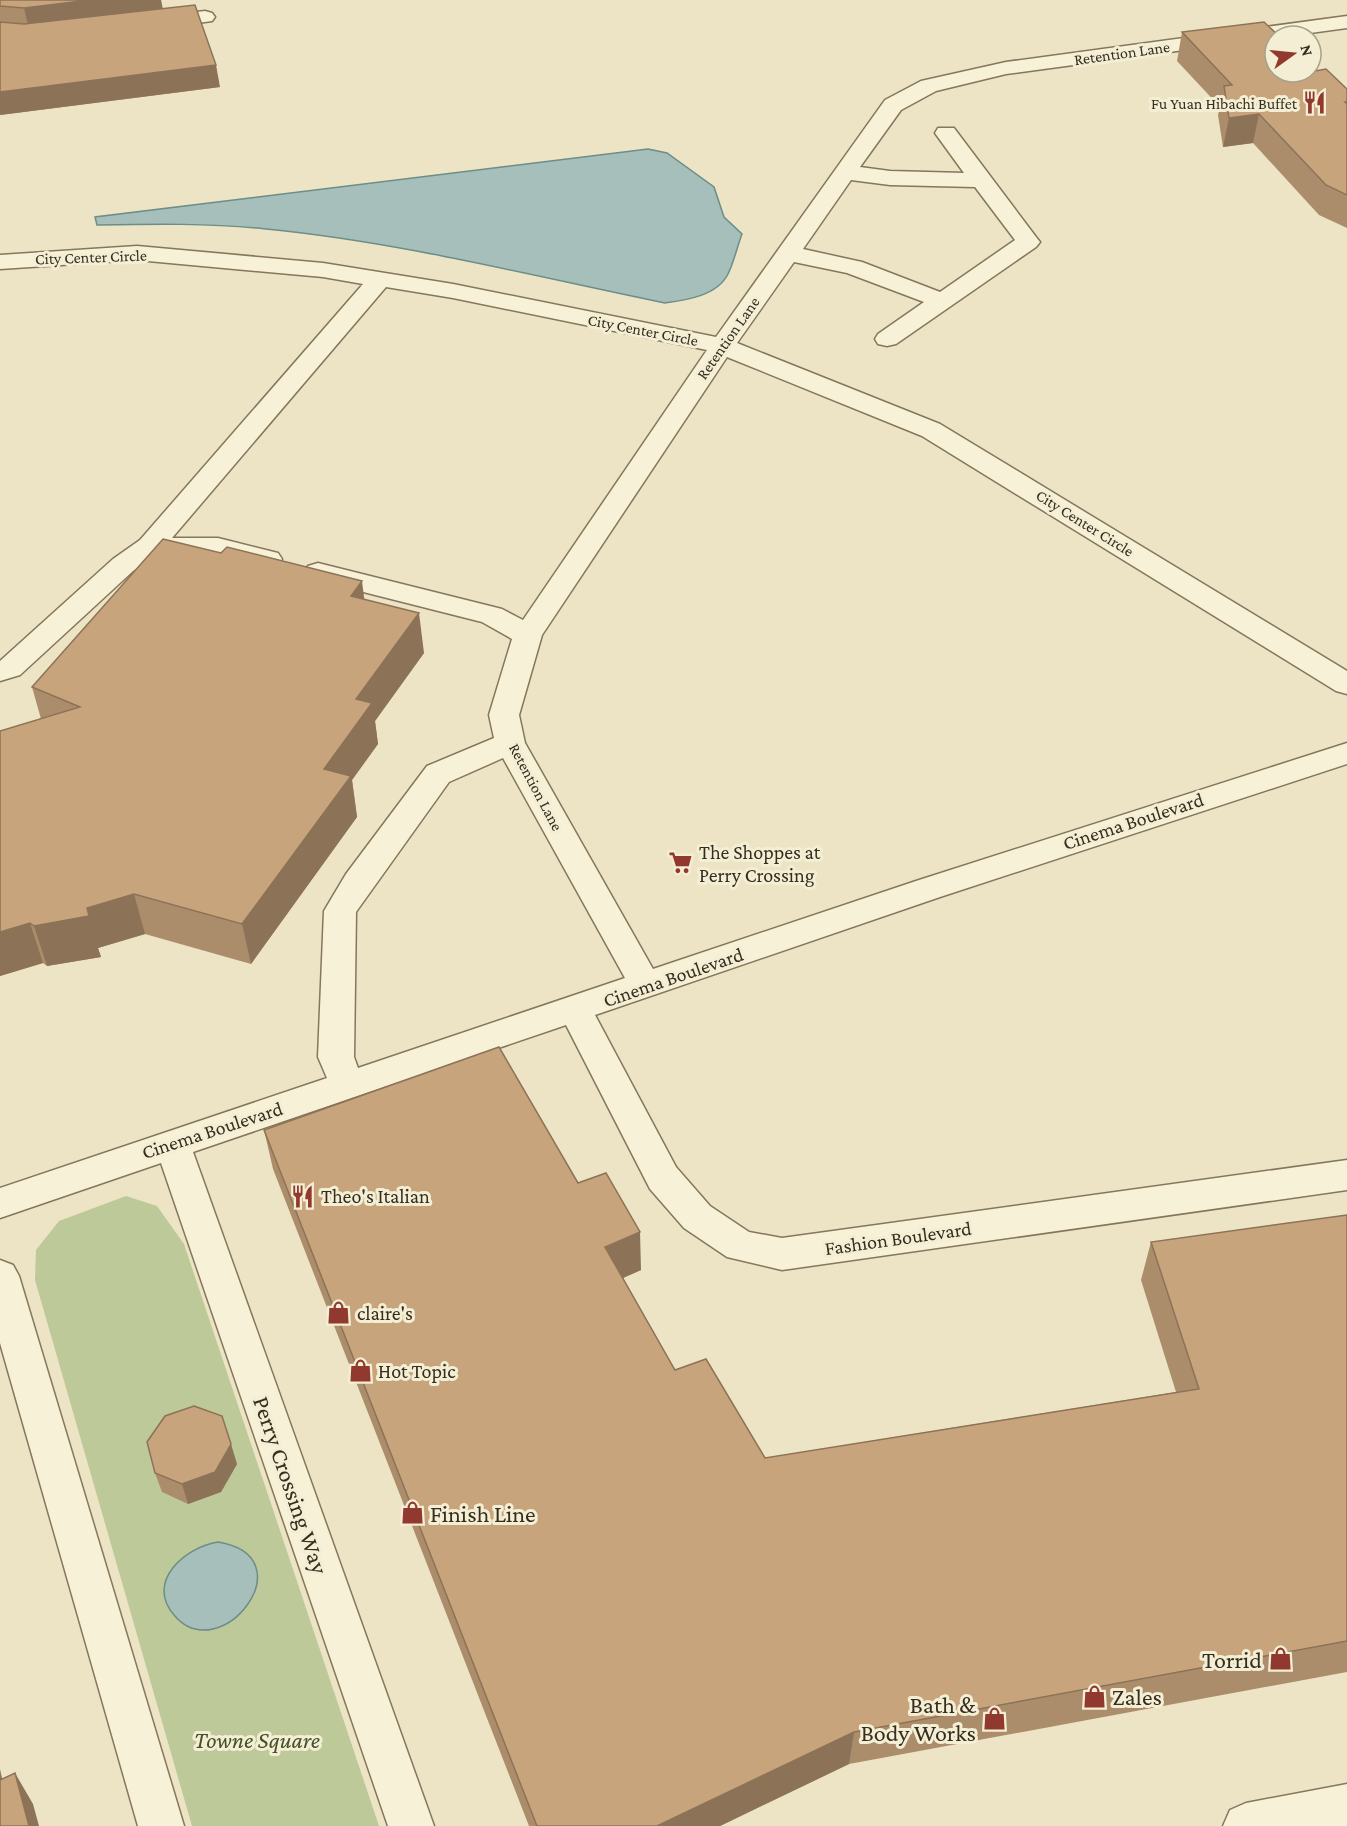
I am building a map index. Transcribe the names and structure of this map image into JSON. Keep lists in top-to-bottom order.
{
  "streets": {
    "street": [
      "Retention Lane",
      "City Center Circle",
      "Cinema Boulevard",
      "Fashion Boulevard",
      "Perry Crossing Way"
    ]
  },
  "crossings": [
    ["Retention Lane", "City Center Circle"],
    ["Retention Lane", "Cinema Boulevard"],
    ["Cinema Boulevard", "Fashion Boulevard"],
    ["Cinema Boulevard", "Perry Crossing Way"]
  ],
  "parks": ["Towne Square"],
  "places": {
    "restaurant": ["Fu Yuan Hibachi Buffet", "Theo's Italian"],
    "supermarket": ["The Shoppes at Perry Crossing"],
    "shop": [
      "claire's",
      "Hot Topic",
      "Finish Line",
      "Torrid",
      "Zales",
      "Bath & Body Works"
    ]
  },
  "north": "right"
}
